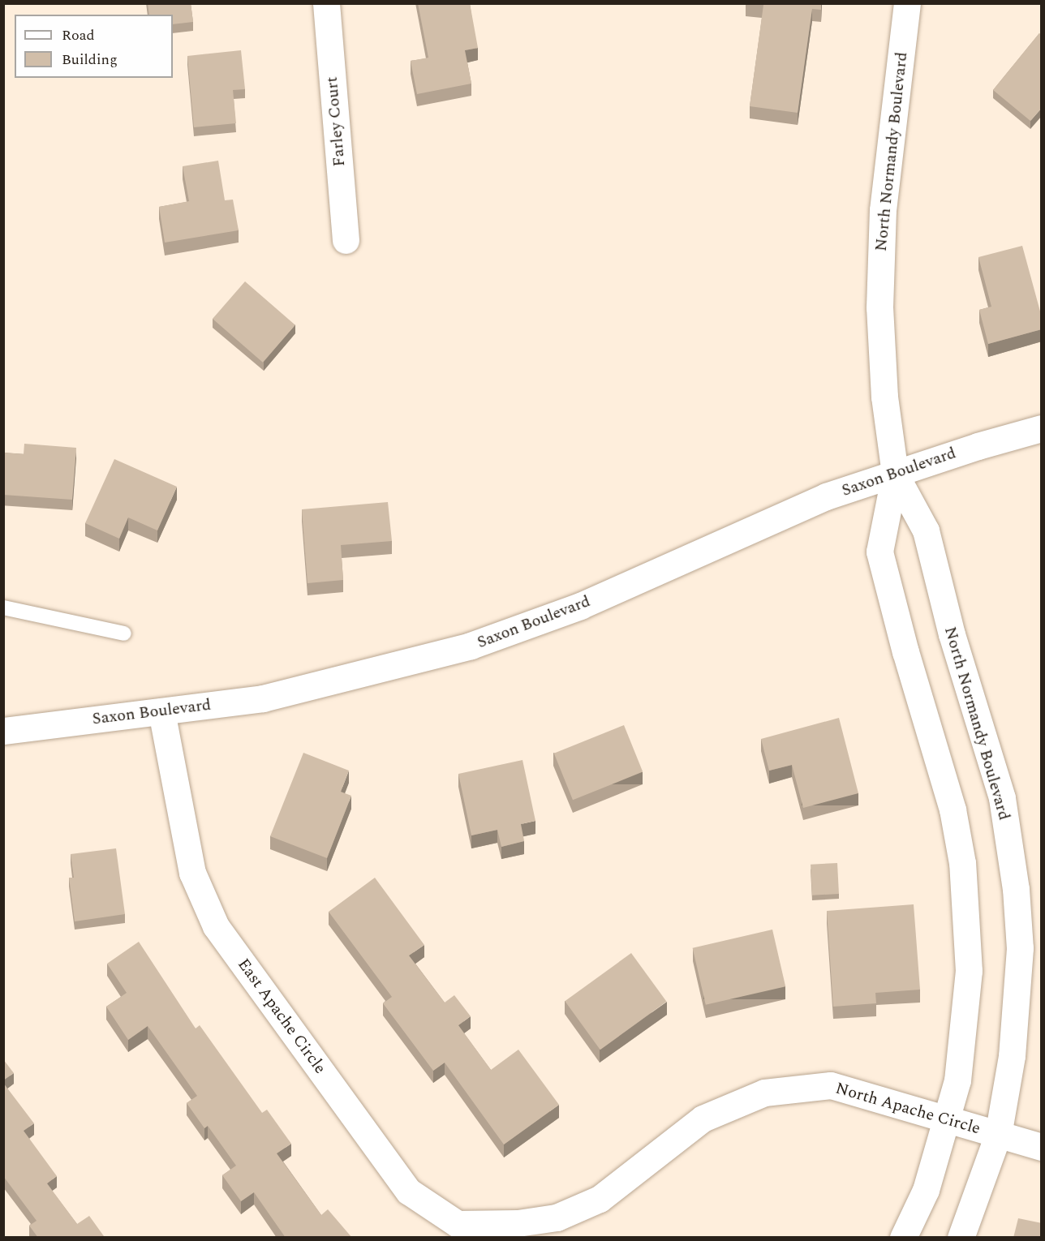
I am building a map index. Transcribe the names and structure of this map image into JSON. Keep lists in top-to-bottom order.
{
  "streets": {
    "street": [
      "Farley Court",
      "North Normandy Boulevard",
      "Saxon Boulevard",
      "East Apache Circle",
      "North Apache Circle"
    ]
  },
  "crossings": [
    ["North Normandy Boulevard", "Saxon Boulevard"],
    ["North Normandy Boulevard", "North Apache Circle"],
    ["Saxon Boulevard", "East Apache Circle"],
    ["East Apache Circle", "North Apache Circle"]
  ],
  "legend": ["Road", "Building"]
}
